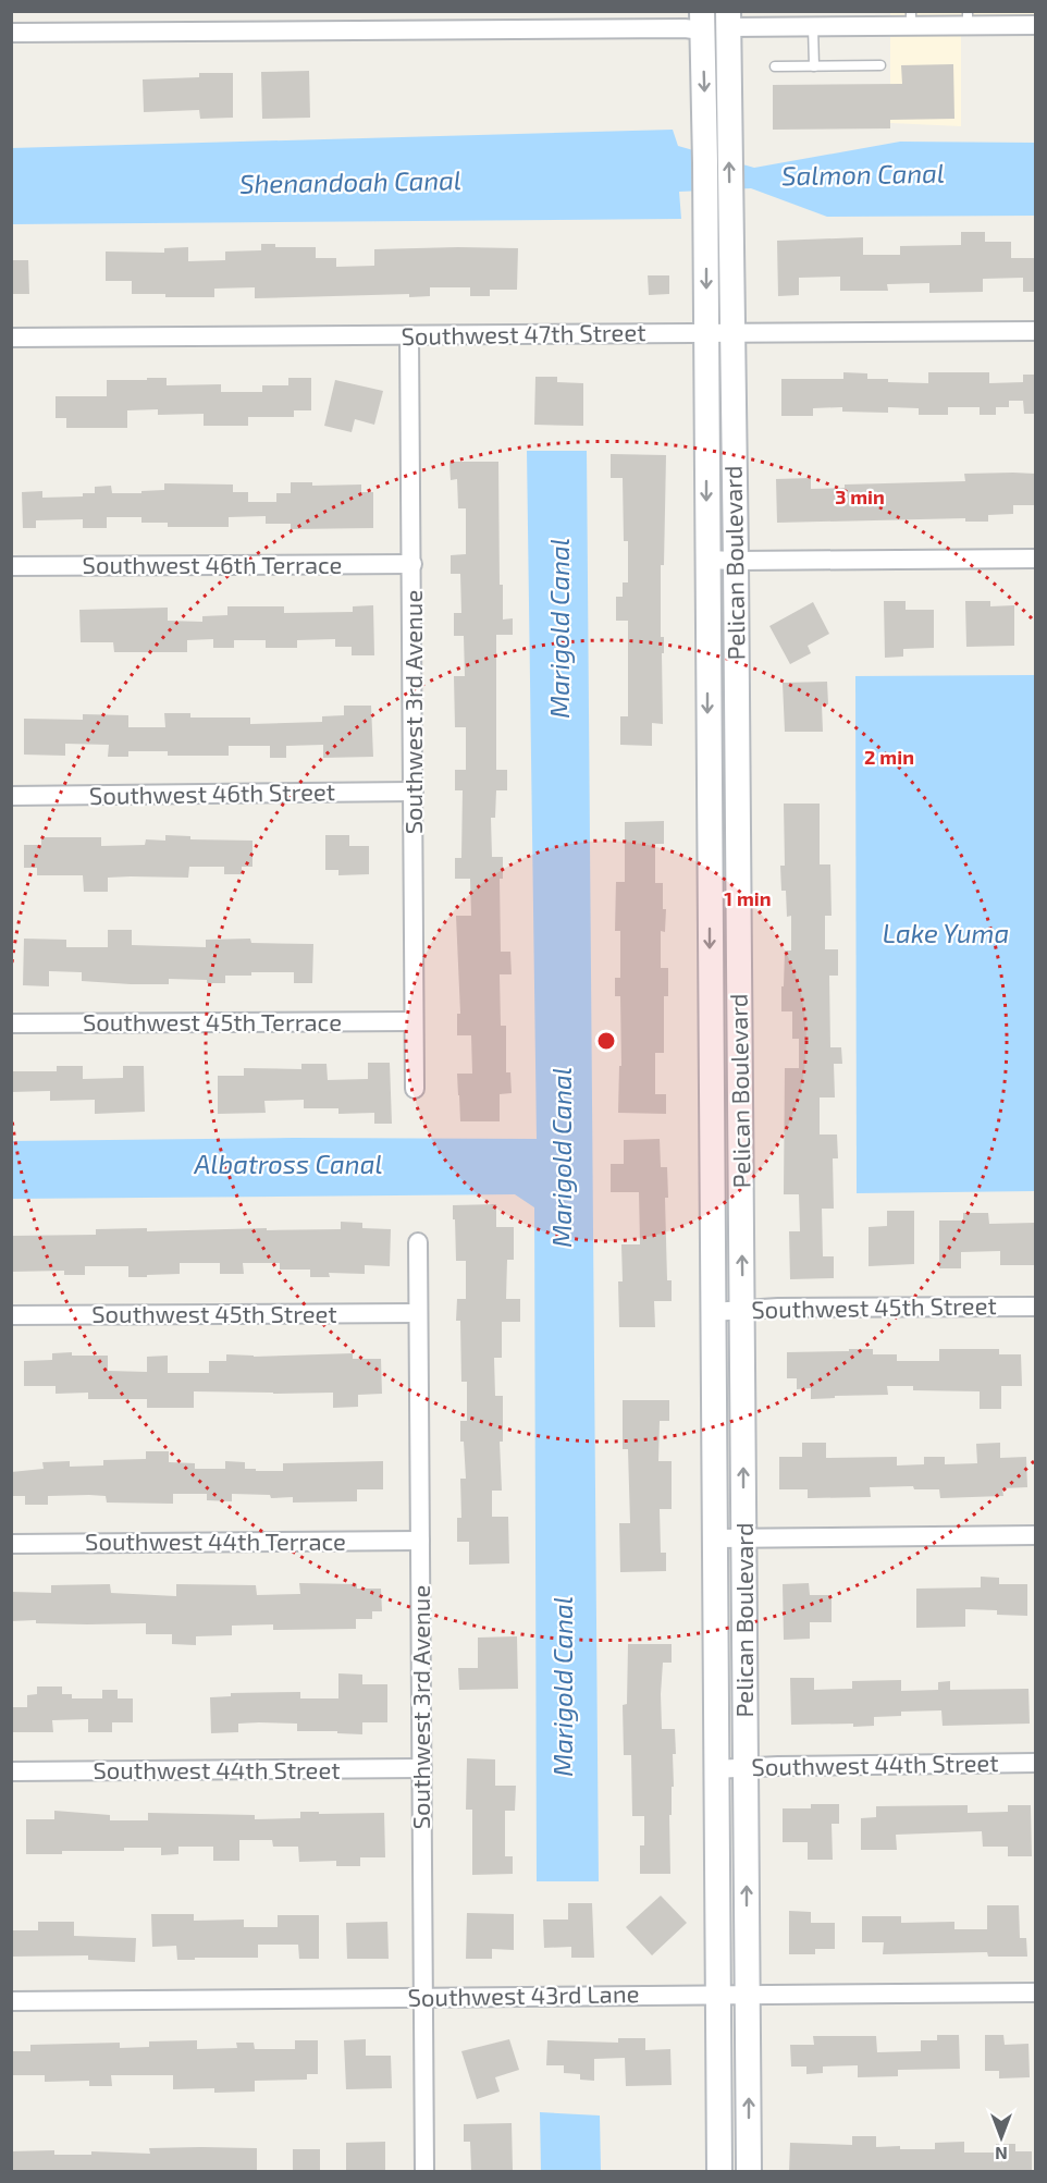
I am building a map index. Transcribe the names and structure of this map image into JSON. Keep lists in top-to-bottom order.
{
  "streets": {
    "street": [
      "Southwest 47th Street",
      "Pelican Boulevard",
      "Southwest 46th Terrace",
      "Southwest 3rd Avenue",
      "Southwest 46th Street",
      "Southwest 45th Terrace",
      "Southwest 45th Street",
      "Southwest 44th Terrace",
      "Southwest 44th Street",
      "Southwest 43rd Lane"
    ]
  },
  "crossings": [
    ["Southwest 47th Street", "Pelican Boulevard"],
    ["Southwest 47th Street", "Southwest 3rd Avenue"],
    ["Pelican Boulevard", "Southwest 45th Street"],
    ["Pelican Boulevard", "Southwest 44th Street"],
    ["Pelican Boulevard", "Southwest 43rd Lane"],
    ["Southwest 46th Terrace", "Southwest 3rd Avenue"],
    ["Southwest 3rd Avenue", "Southwest 46th Street"],
    ["Southwest 3rd Avenue", "Southwest 45th Terrace"],
    ["Southwest 3rd Avenue", "Southwest 45th Street"],
    ["Southwest 3rd Avenue", "Southwest 44th Terrace"],
    ["Southwest 3rd Avenue", "Southwest 44th Street"],
    ["Southwest 3rd Avenue", "Southwest 43rd Lane"]
  ],
  "water": [
    "Salmon Canal",
    "Shenandoah Canal",
    "Marigold Canal",
    "Lake Yuma",
    "Albatross Canal"
  ],
  "north": "bottom",
  "rings": ["3 min", "2 min", "1 min"]
}
